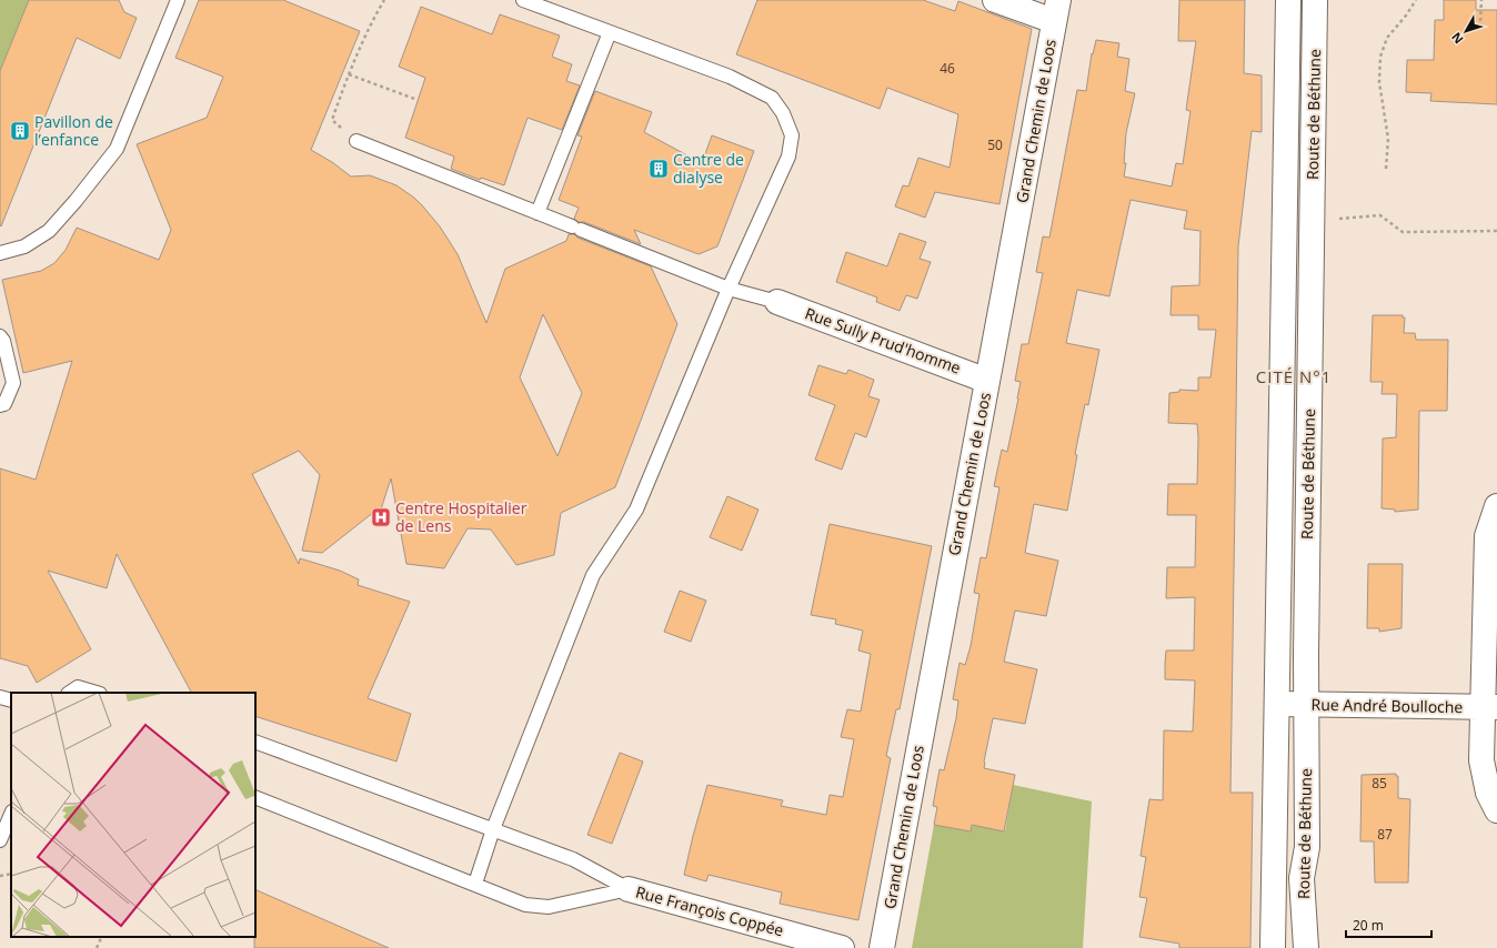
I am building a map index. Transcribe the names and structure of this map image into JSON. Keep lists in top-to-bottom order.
{
  "streets": {
    "street": [
      "Route de Béthune",
      "Grand Chemin de Loos",
      "Rue Sully Prud'homme",
      "Rue André Boulloche",
      "Rue François Coppée"
    ]
  },
  "crossings": [
    ["Route de Béthune", "Rue André Boulloche"],
    ["Grand Chemin de Loos", "Rue Sully Prud'homme"]
  ],
  "districts": ["CITÉ N°1"],
  "places": {
    "building": ["Pavillon de l’enfance", "Centre de dialyse"],
    "hospital": ["Centre Hospitalier de Lens"]
  },
  "house_numbers": [
    "46",
    "50",
    "85",
    "87"
  ],
  "scale_bar": "20 m",
  "north": "bottom left"
}
